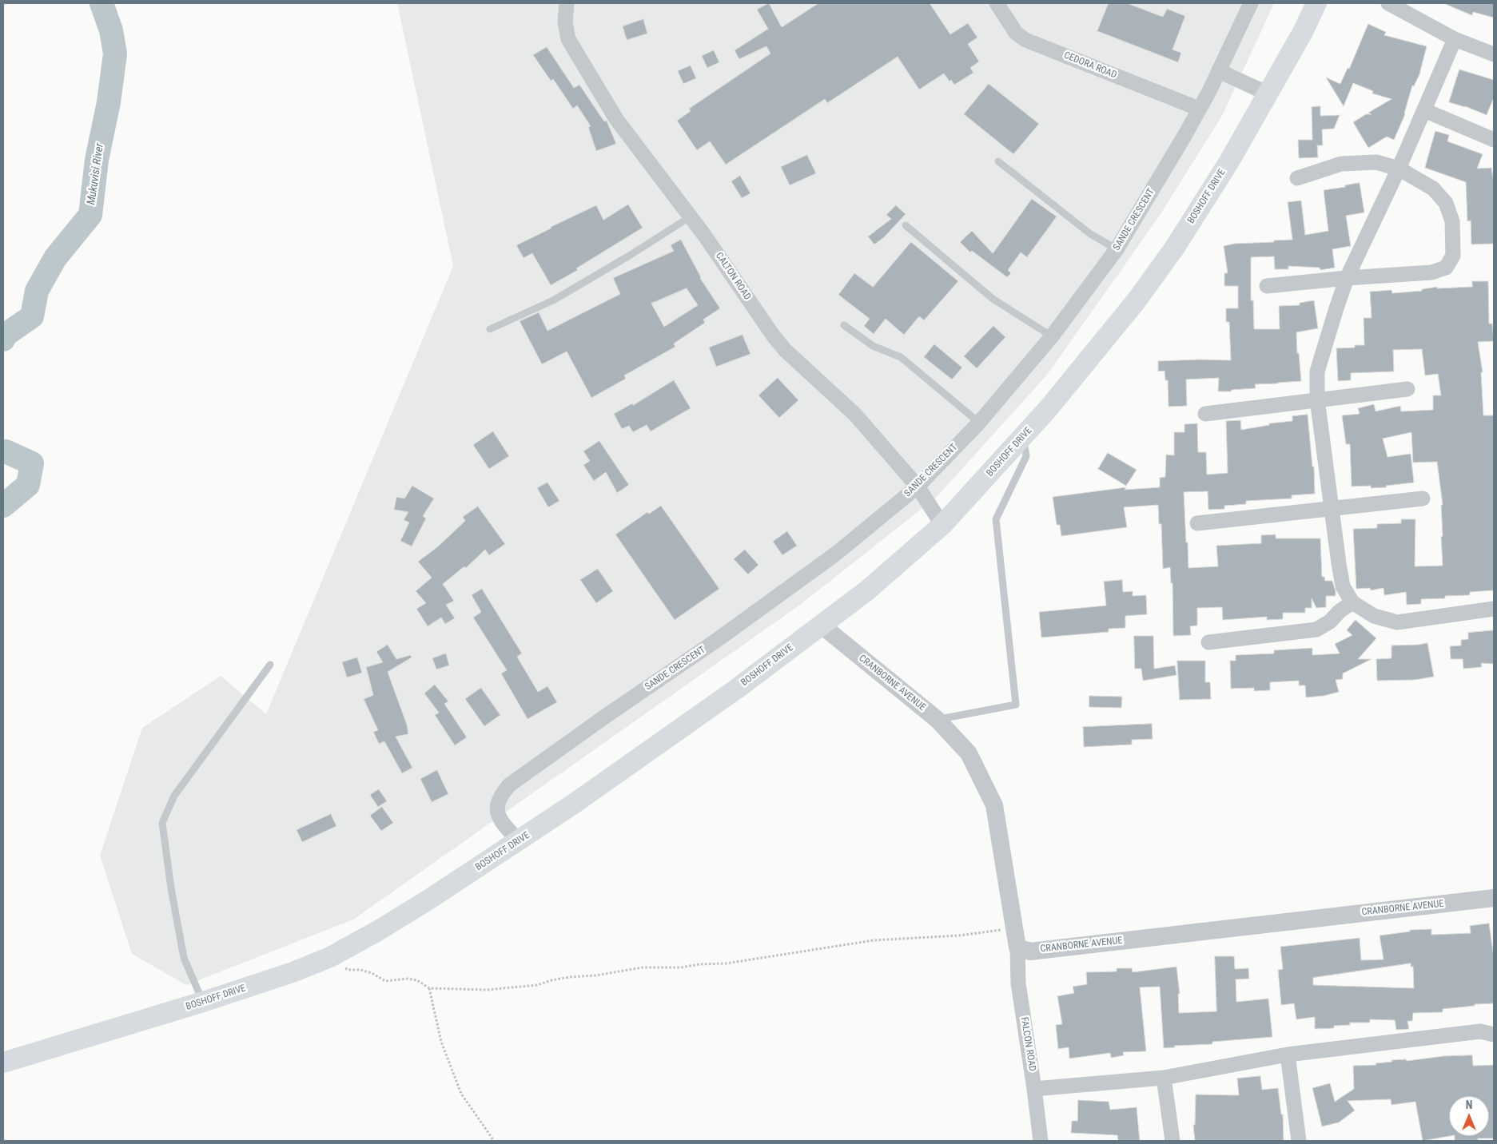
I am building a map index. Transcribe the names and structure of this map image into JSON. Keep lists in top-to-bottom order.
{
  "streets": {
    "main road": ["BOSHOFF DRIVE"],
    "street": [
      "CEDORA ROAD",
      "SANDE CRESCENT",
      "CALTON ROAD",
      "CRANBORNE AVENUE",
      "FALCON ROAD"
    ]
  },
  "crossings": [
    ["CEDORA ROAD", "SANDE CRESCENT"],
    ["BOSHOFF DRIVE", "SANDE CRESCENT"],
    ["BOSHOFF DRIVE", "CALTON ROAD"],
    ["BOSHOFF DRIVE", "CRANBORNE AVENUE"],
    ["SANDE CRESCENT", "CALTON ROAD"],
    ["CRANBORNE AVENUE", "FALCON ROAD"]
  ],
  "water": ["Mukuvisi River"],
  "north": "top"
}
